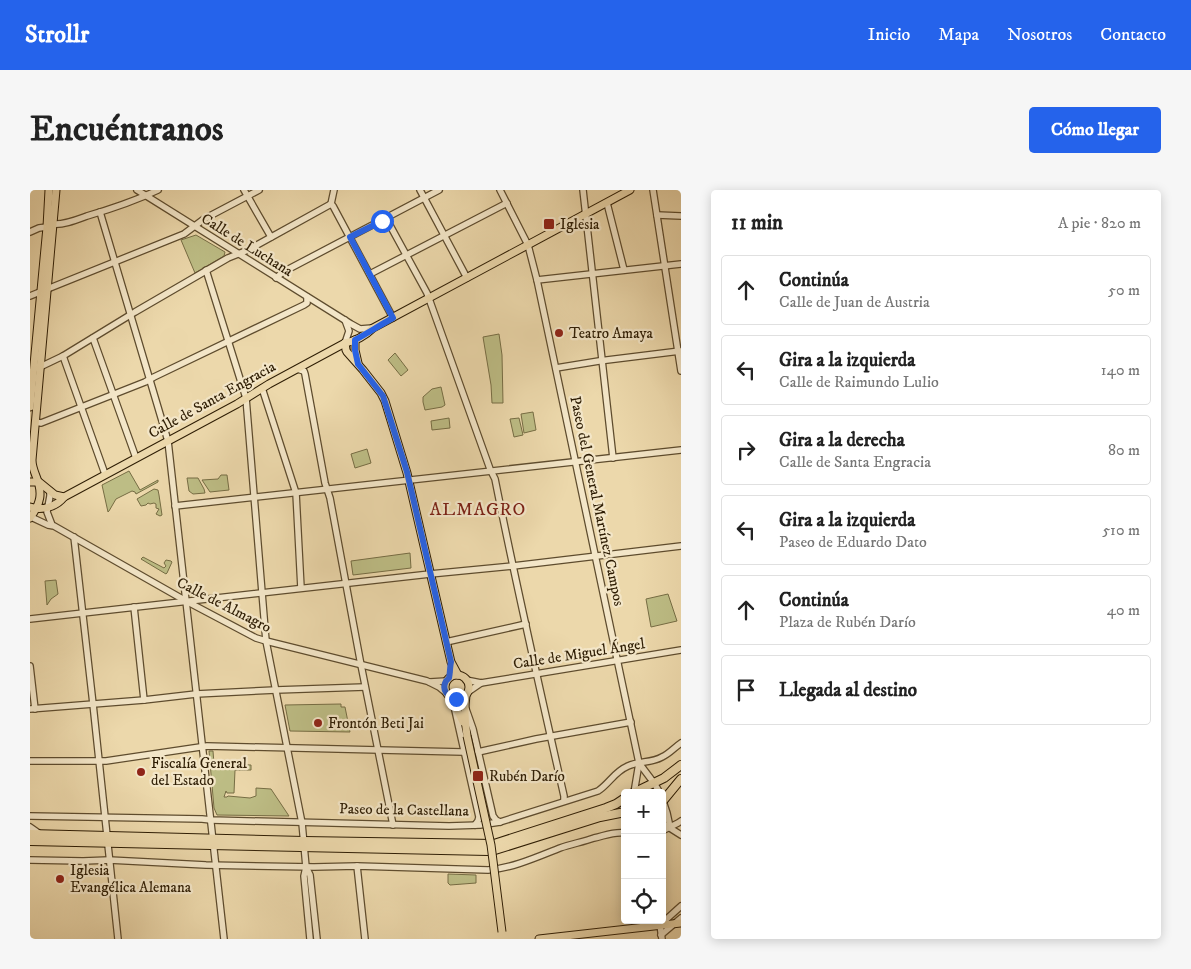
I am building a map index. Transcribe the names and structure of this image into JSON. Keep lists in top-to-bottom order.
{
  "streets": {
    "main road": ["Calle de Santa Engracia"],
    "street": [
      "Calle de Luchana",
      "Paseo del General Martínez Campos",
      "Calle de Almagro",
      "Calle de Miguel Ángel",
      "Paseo de la Castellana"
    ]
  },
  "crossings": [
    ["Calle de Santa Engracia", "Paseo del General Martínez Campos"],
    ["Paseo del General Martínez Campos", "Calle de Miguel Ángel"],
    ["Paseo del General Martínez Campos", "Paseo de la Castellana"],
    ["Calle de Almagro", "Calle de Miguel Ángel"]
  ],
  "districts": ["ALMAGRO"],
  "places": {
    "transit": ["Iglesia", "Rubén Darío"],
    "other": [
      "Teatro Amaya",
      "Frontón Beti Jai",
      "Fiscalía General del Estado",
      "Iglesia Evangélica Alemana"
    ]
  },
  "page": {
    "header": "Strollr",
    "nav": [
      "Inicio",
      "Mapa",
      "Nosotros",
      "Contacto"
    ],
    "buttons": "Cómo llegar",
    "title": "Encuéntranos",
    "heading": ["11 min", "A pie · 820 m"],
    "list": [
      ["Continúa", "Calle de Juan de Austria", "50 m"],
      ["Gira a la izquierda", "Calle de Raimundo Lulio", "140 m"],
      ["Gira a la derecha", "Calle de Santa Engracia", "80 m"],
      ["Gira a la izquierda", "Paseo de Eduardo Dato", "510 m"],
      ["Continúa", "Plaza de Rubén Darío", "40 m"],
      "Llegada al destino"
    ],
    "map_buttons": ["+", "−"]
  }
}
